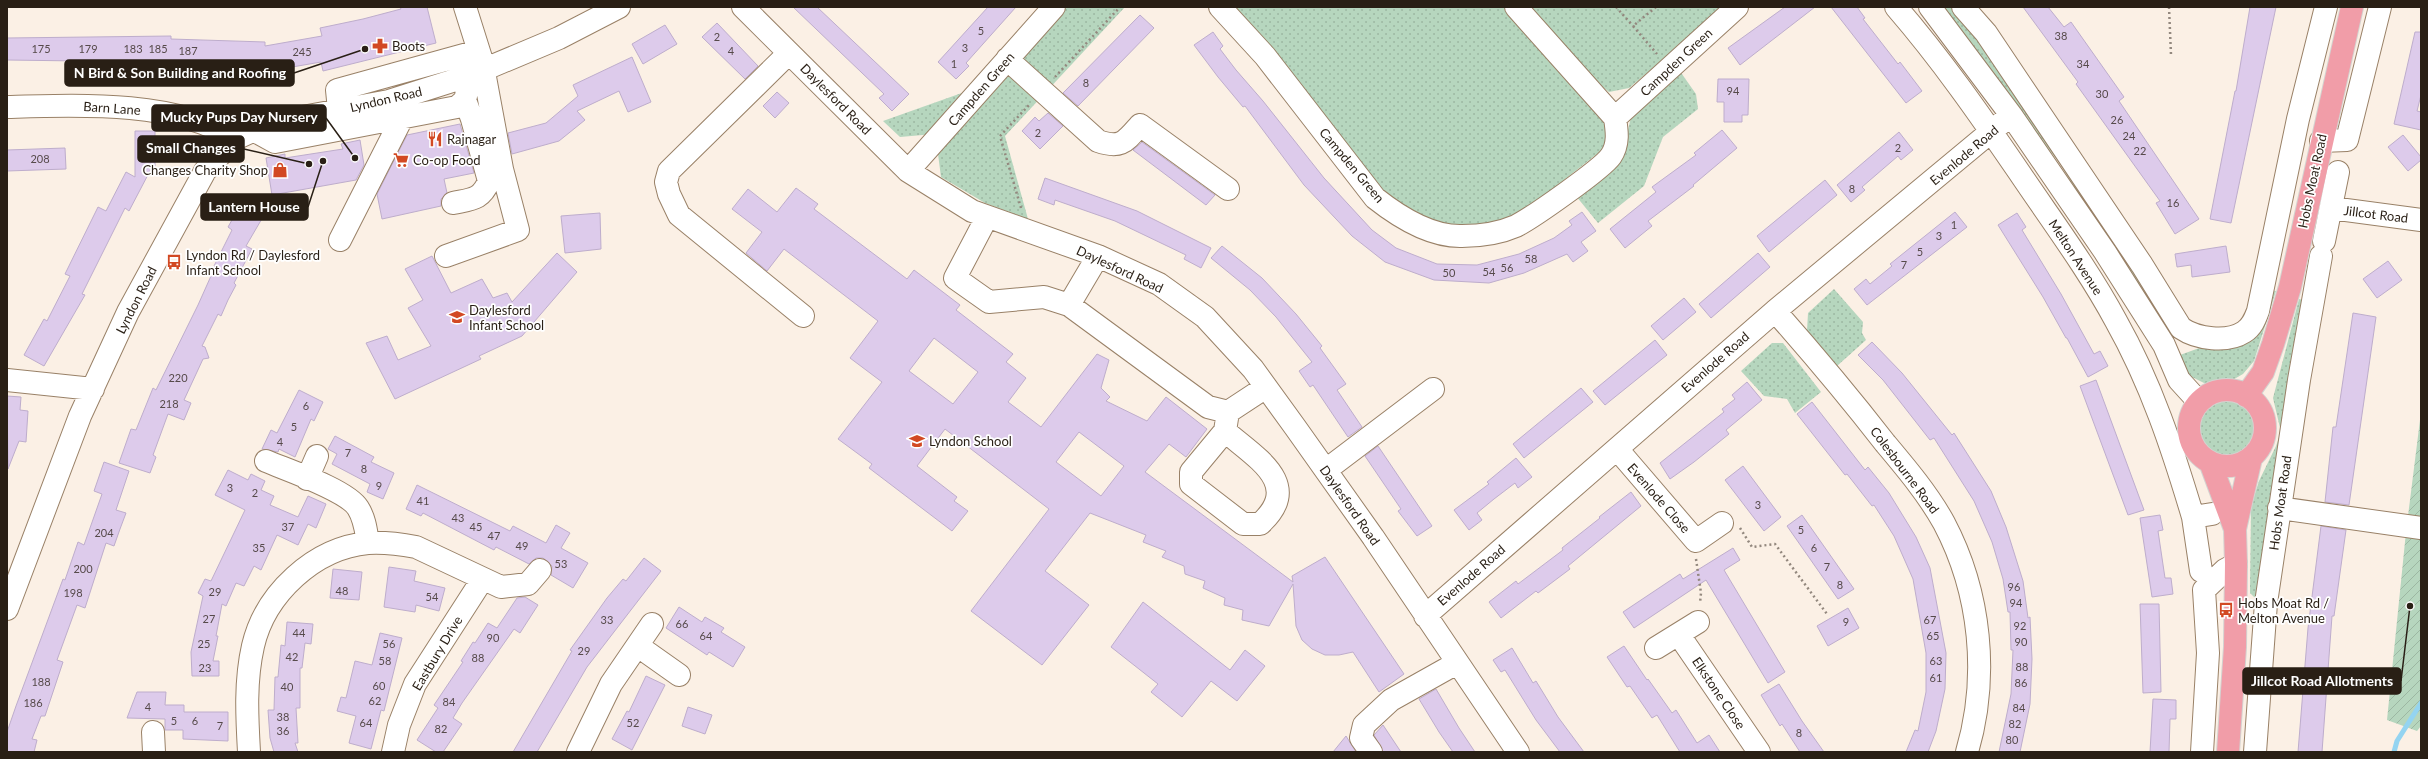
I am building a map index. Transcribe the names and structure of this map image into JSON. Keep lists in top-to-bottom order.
{
  "streets": {
    "main road": ["Hobs Moat Road"],
    "street": [
      "Campden Green",
      "Lyndon Road",
      "Daylesford Road",
      "Barn Lane",
      "Evenlode Road",
      "Jillcot Road",
      "Melton Avenue",
      "Colesbourne Road",
      "Evenlode Close",
      "Eastbury Drive",
      "Elkstone Close"
    ]
  },
  "crossings": [
    ["Campden Green", "Daylesford Road"],
    ["Lyndon Road", "Barn Lane"],
    ["Daylesford Road", "Evenlode Road"],
    ["Evenlode Road", "Melton Avenue"],
    ["Evenlode Road", "Colesbourne Road"],
    ["Evenlode Road", "Evenlode Close"],
    ["Hobs Moat Road", "Jillcot Road"],
    ["Hobs Moat Road", "Melton Avenue"]
  ],
  "places": {
    "pharmacy": ["Boots"],
    "other": [
      "N Bird & Son Building and Roofing",
      "Mucky Pups Day Nursery",
      "Lantern House",
      "Small Changes",
      "Jillcot Road Allotments"
    ],
    "restaurant": ["Rajnagar"],
    "supermarket": ["Co-op Food"],
    "shop": ["Changes Charity Shop"],
    "bus stop": ["Lyndon Rd / Daylesford Infant School", "Hobs Moat Rd / Melton Avenue"],
    "school or university": ["Daylesford Infant School", "Lyndon School"]
  },
  "house_numbers": [
    "5",
    "38",
    "2",
    "3",
    "175",
    "179",
    "183",
    "185",
    "187",
    "4",
    "245",
    "1",
    "34",
    "8",
    "94",
    "30",
    "26",
    "2",
    "24",
    "2",
    "22",
    "208",
    "8",
    "16",
    "1",
    "3",
    "5",
    "58",
    "7",
    "56",
    "54",
    "50",
    "220",
    "218",
    "6",
    "5",
    "4",
    "7",
    "8",
    "9",
    "3",
    "2",
    "41",
    "3",
    "43",
    "37",
    "45",
    "5",
    "204",
    "47",
    "49",
    "35",
    "6",
    "53",
    "7",
    "200",
    "8",
    "96",
    "48",
    "29",
    "198",
    "54",
    "94",
    "27",
    "33",
    "67",
    "9",
    "66",
    "92",
    "44",
    "64",
    "65",
    "90",
    "90",
    "25",
    "56",
    "29",
    "42",
    "88",
    "58",
    "63",
    "88",
    "23",
    "61",
    "188",
    "86",
    "60",
    "40",
    "62",
    "84",
    "186",
    "4",
    "84",
    "38",
    "5",
    "6",
    "64",
    "52",
    "82",
    "7",
    "82",
    "36",
    "8",
    "80"
  ]
}
